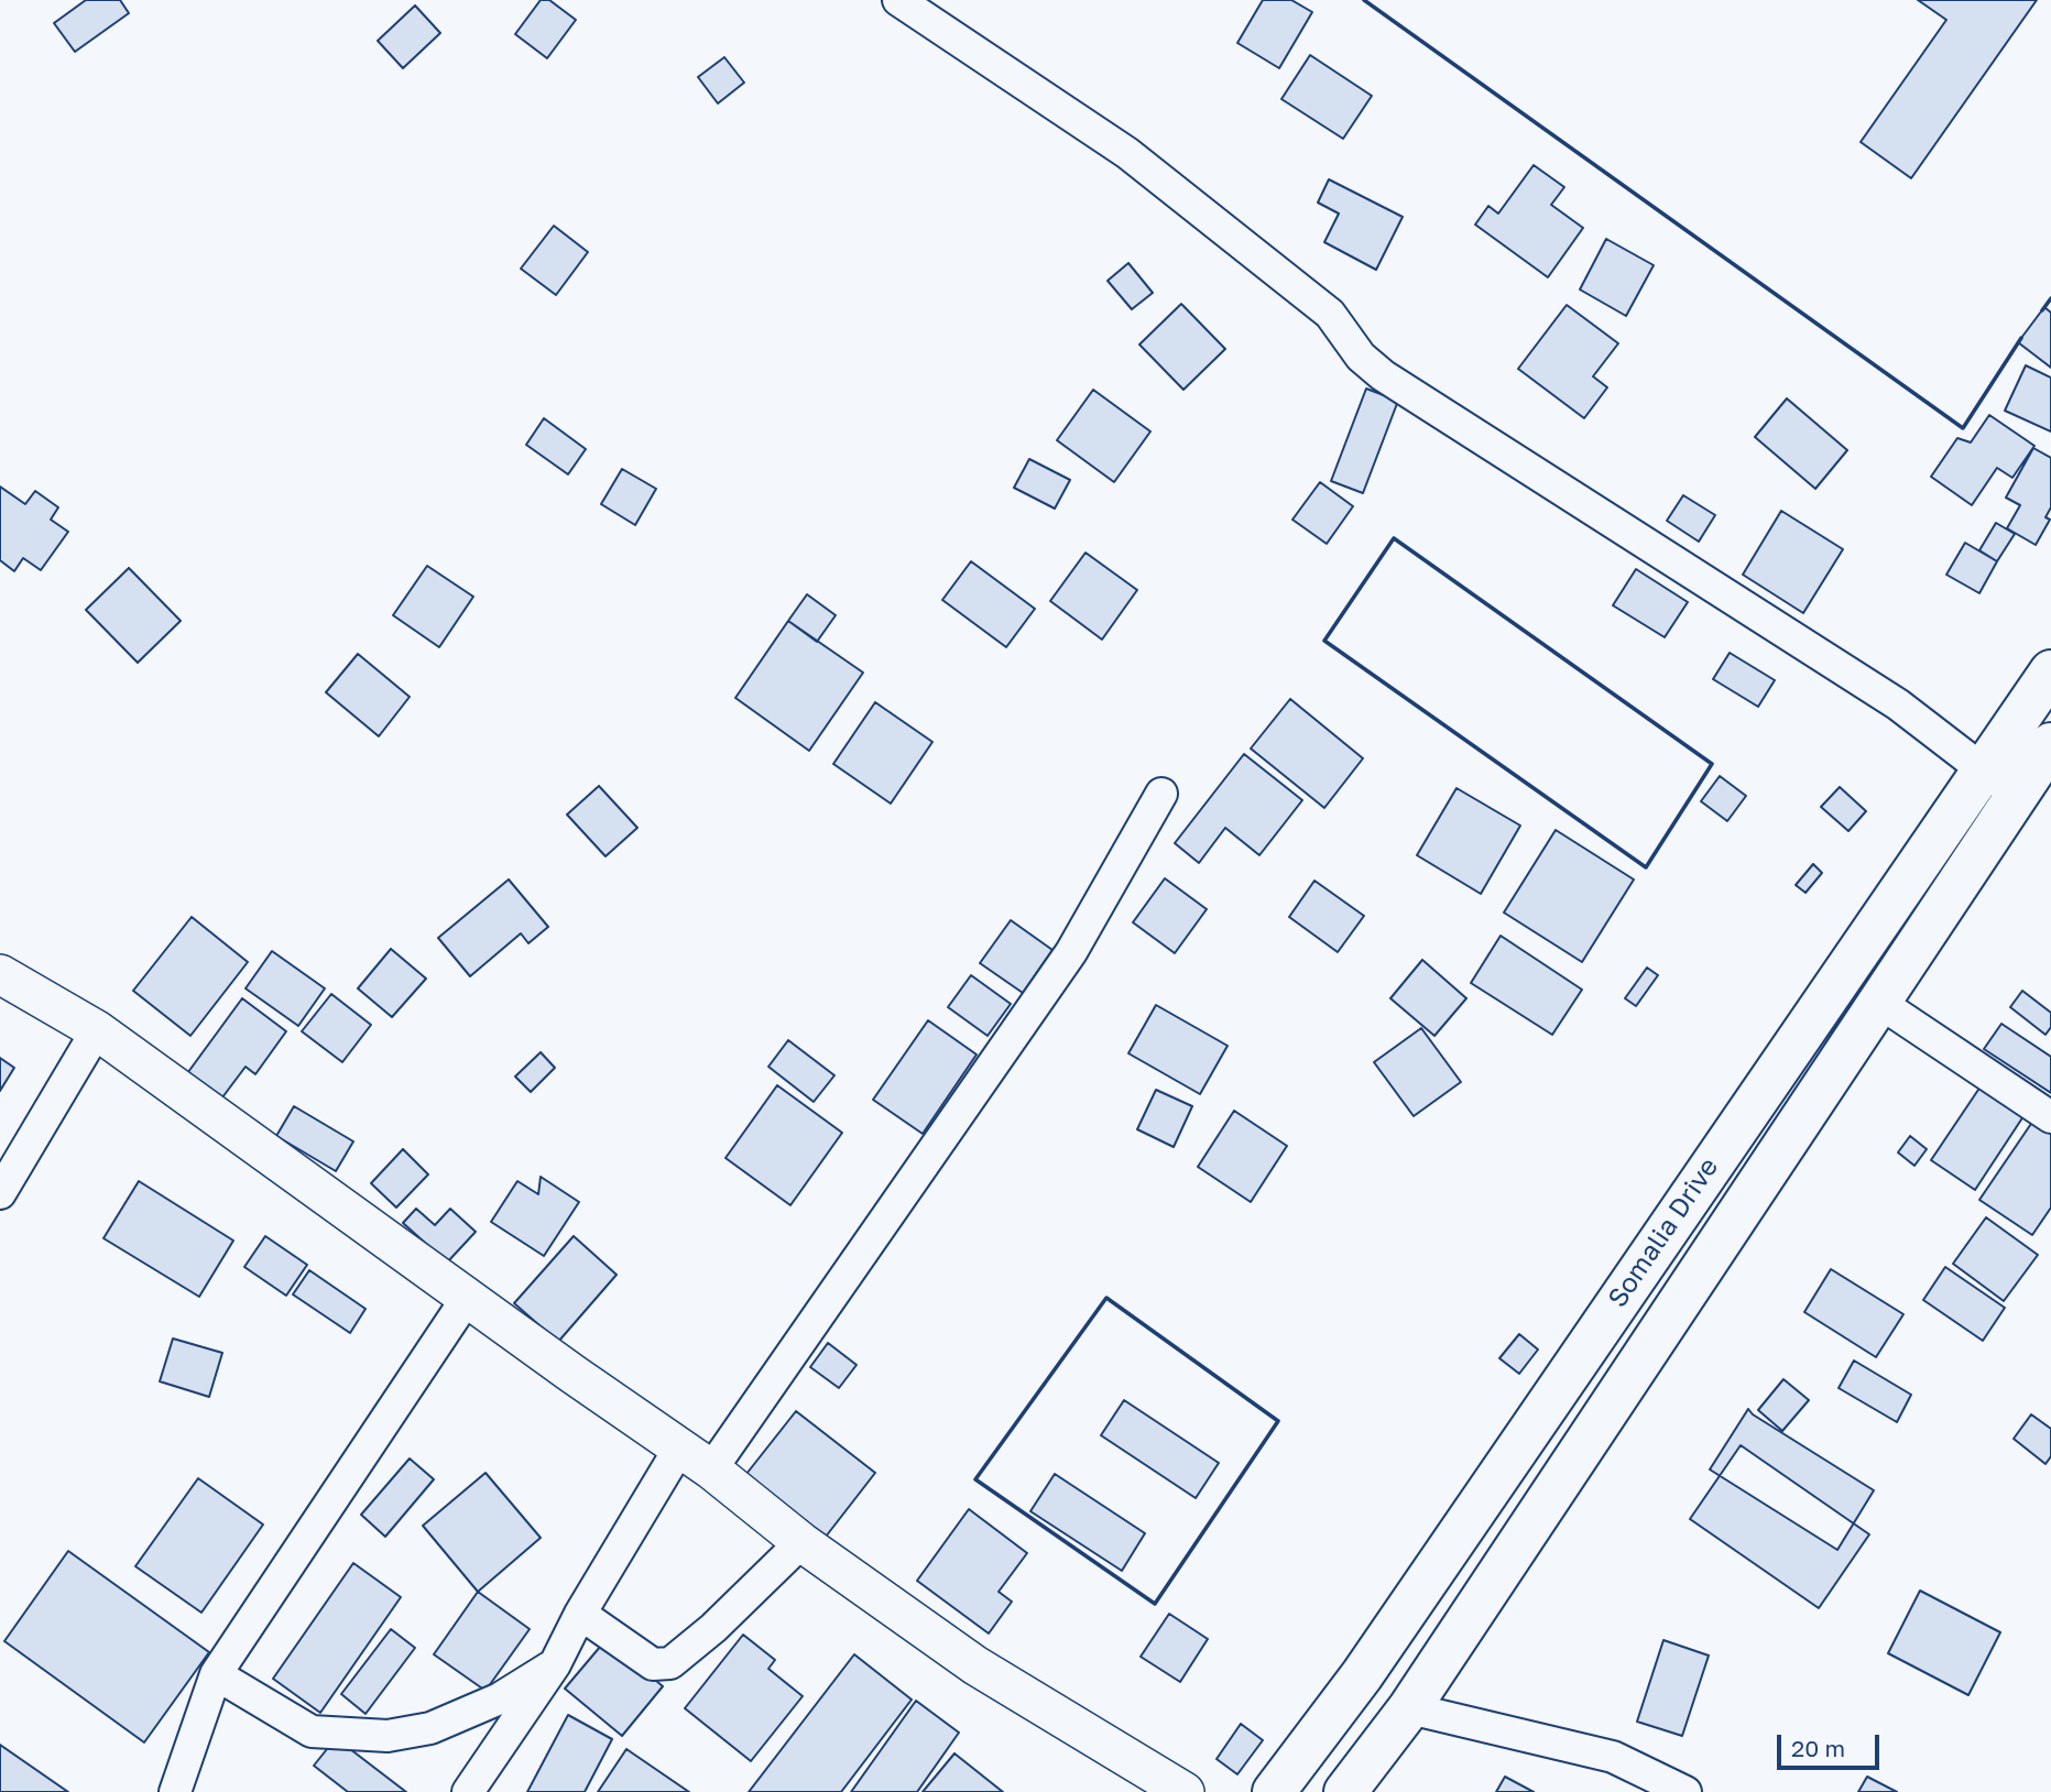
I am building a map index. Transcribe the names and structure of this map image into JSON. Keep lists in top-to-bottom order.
{
  "streets": {
    "main road": ["Somalia Drive"]
  },
  "scale_bar": "20 m"
}
